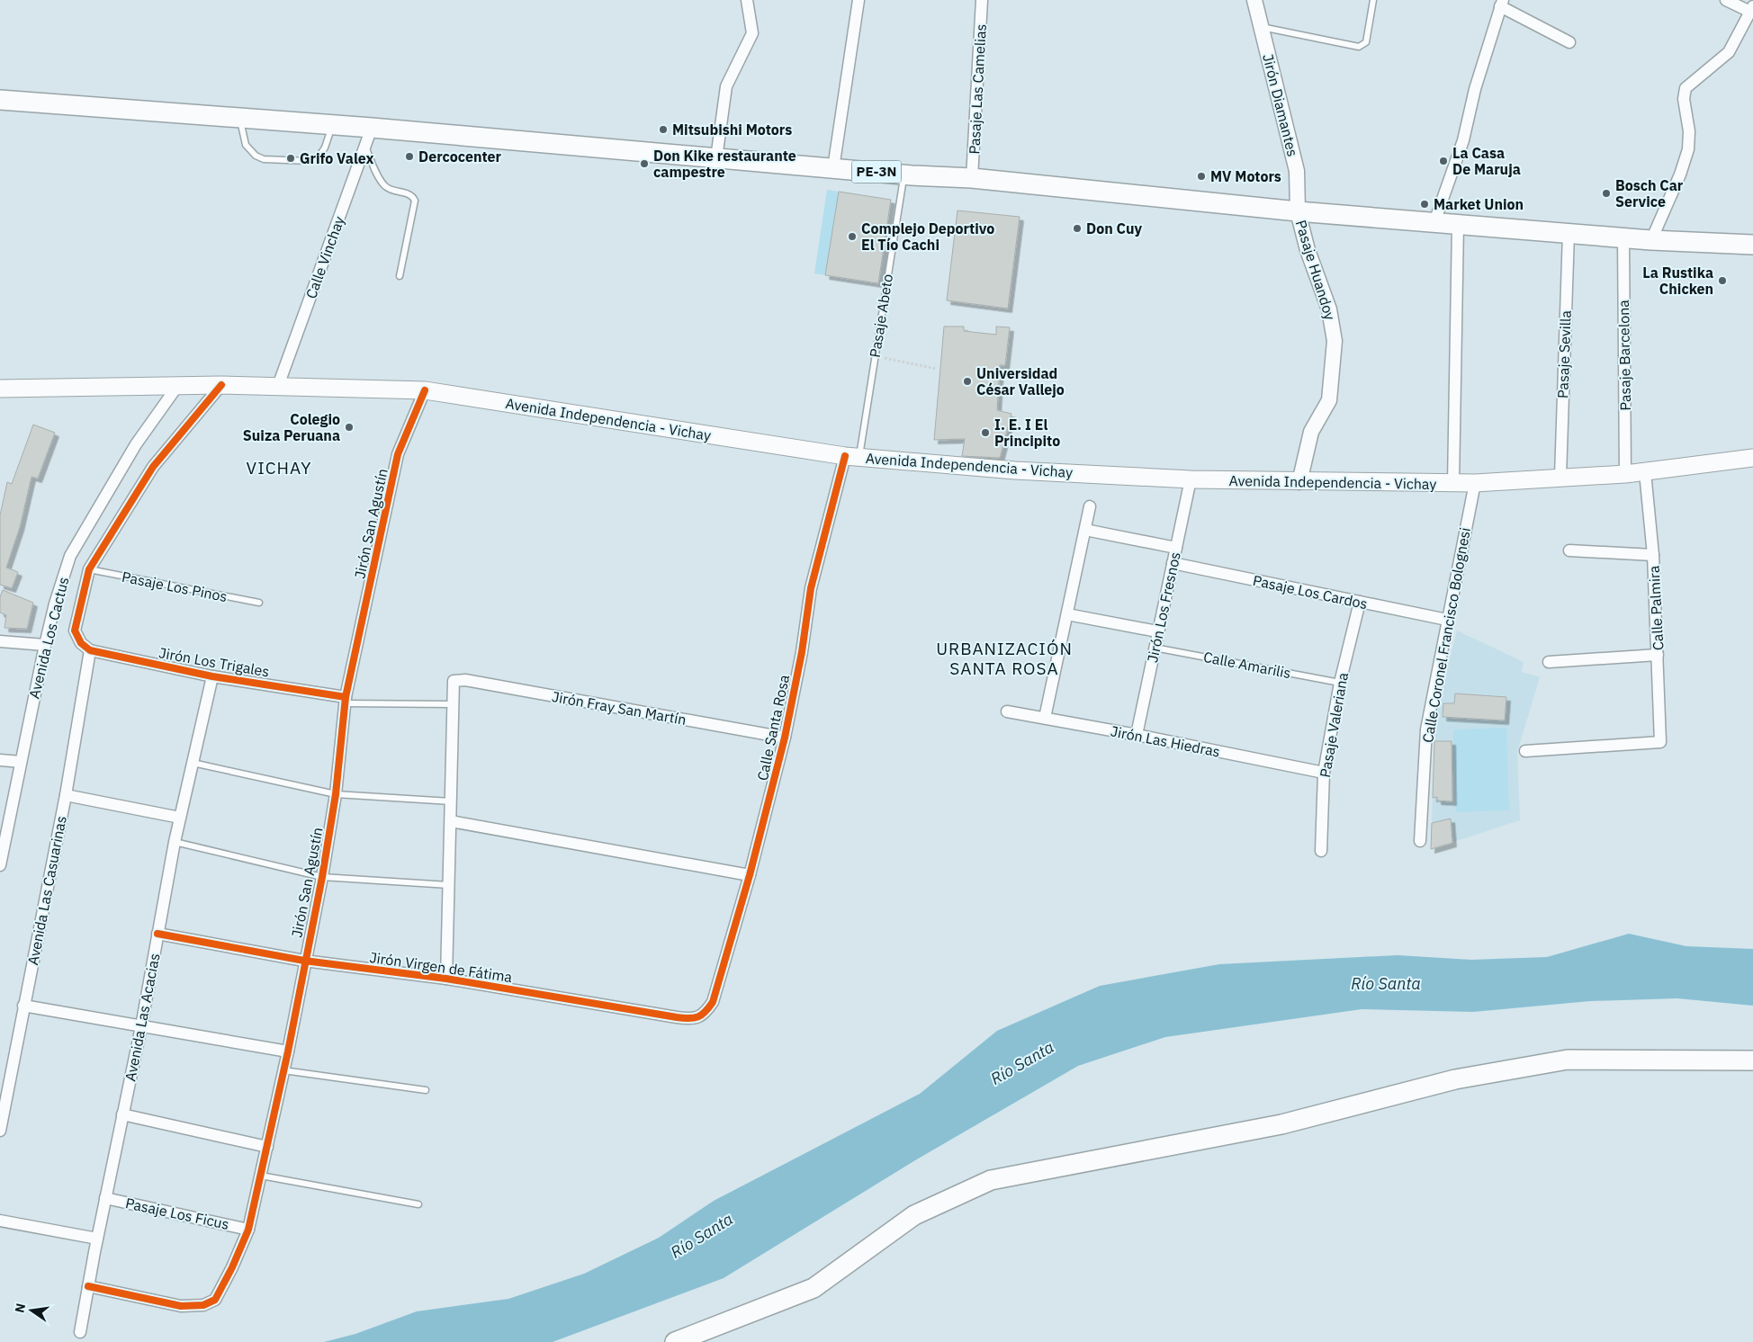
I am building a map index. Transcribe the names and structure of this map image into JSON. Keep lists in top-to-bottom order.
{
  "streets": {
    "main road": ["PE-3N", "Avenida Independencia - Vichay"],
    "street": [
      "Pasaje Las Camelias",
      "Jirón Diamantes",
      "Calle Vinchay",
      "Pasaje Huandoy",
      "Pasaje Sevilla",
      "Pasaje Barcelona",
      "Jirón San Agustín",
      "Pasaje Los Cardos",
      "Jirón Los Fresnos",
      "Calle Palmira",
      "Calle Coronel Francisco Bolognesi",
      "Avenida Los Cactus",
      "Jirón Los Trigales",
      "Jirón Fray San Martín",
      "Pasaje Valeriana",
      "Calle Santa Rosa",
      "Jirón Las Hiedras",
      "Avenida Las Casuarinas",
      "Jirón Virgen de Fátima",
      "Avenida Las Acacias",
      "Pasaje Los Ficus"
    ],
    "lane": ["Pasaje Abeto", "Pasaje Los Pinos", "Calle Amarilis"]
  },
  "crossings": [
    ["Pasaje Las Camelias", "PE-3N"],
    ["Jirón Diamantes", "PE-3N"],
    ["Jirón Diamantes", "Pasaje Huandoy"],
    ["PE-3N", "Calle Vinchay"],
    ["PE-3N", "Pasaje Huandoy"],
    ["PE-3N", "Pasaje Abeto"],
    ["PE-3N", "Pasaje Sevilla"],
    ["PE-3N", "Pasaje Barcelona"],
    ["Calle Vinchay", "Avenida Independencia - Vichay"],
    ["Pasaje Huandoy", "Avenida Independencia - Vichay"],
    ["Pasaje Abeto", "Avenida Independencia - Vichay"],
    ["Pasaje Abeto", "Calle Santa Rosa"],
    ["Pasaje Sevilla", "Avenida Independencia - Vichay"],
    ["Pasaje Barcelona", "Avenida Independencia - Vichay"],
    ["Avenida Independencia - Vichay", "Jirón San Agustín"],
    ["Avenida Independencia - Vichay", "Jirón Los Fresnos"],
    ["Avenida Independencia - Vichay", "Calle Palmira"],
    ["Avenida Independencia - Vichay", "Calle Coronel Francisco Bolognesi"],
    ["Avenida Independencia - Vichay", "Avenida Los Cactus"],
    ["Avenida Independencia - Vichay", "Calle Santa Rosa"],
    ["Avenida Independencia - Vichay", "Avenida Las Casuarinas"],
    ["Jirón San Agustín", "Jirón Los Trigales"],
    ["Jirón San Agustín", "Jirón Virgen de Fátima"],
    ["Jirón San Agustín", "Avenida Las Acacias"],
    ["Jirón San Agustín", "Pasaje Los Ficus"],
    ["Pasaje Los Pinos", "Avenida Las Casuarinas"],
    ["Pasaje Los Cardos", "Jirón Los Fresnos"],
    ["Pasaje Los Cardos", "Calle Coronel Francisco Bolognesi"],
    ["Pasaje Los Cardos", "Pasaje Valeriana"],
    ["Jirón Los Fresnos", "Calle Amarilis"],
    ["Jirón Los Fresnos", "Jirón Las Hiedras"],
    ["Jirón Los Trigales", "Avenida Las Casuarinas"],
    ["Jirón Los Trigales", "Avenida Las Acacias"],
    ["Calle Amarilis", "Pasaje Valeriana"],
    ["Jirón Fray San Martín", "Calle Santa Rosa"],
    ["Pasaje Valeriana", "Jirón Las Hiedras"],
    ["Calle Santa Rosa", "Jirón Virgen de Fátima"],
    ["Jirón Virgen de Fátima", "Avenida Las Acacias"],
    ["Avenida Las Acacias", "Pasaje Los Ficus"]
  ],
  "districts": ["VICHAY", "URBANIZACIÓN SANTA ROSA"],
  "water": ["Río Santa"],
  "places": [
    "Mitsubishi Motors",
    "Dercocenter",
    "Grifo Valex",
    "La Casa De Maruja",
    "Don Kike restaurante campestre",
    "MV Motors",
    "Bosch Car Service",
    "Market Union",
    "Don Cuy",
    "Complejo Deportivo El Tío Cachi",
    "La Rustika Chicken",
    "Universidad César Vallejo",
    "Colegio Suiza Peruana",
    "I. E. I El Principito"
  ],
  "north": "left"
}
